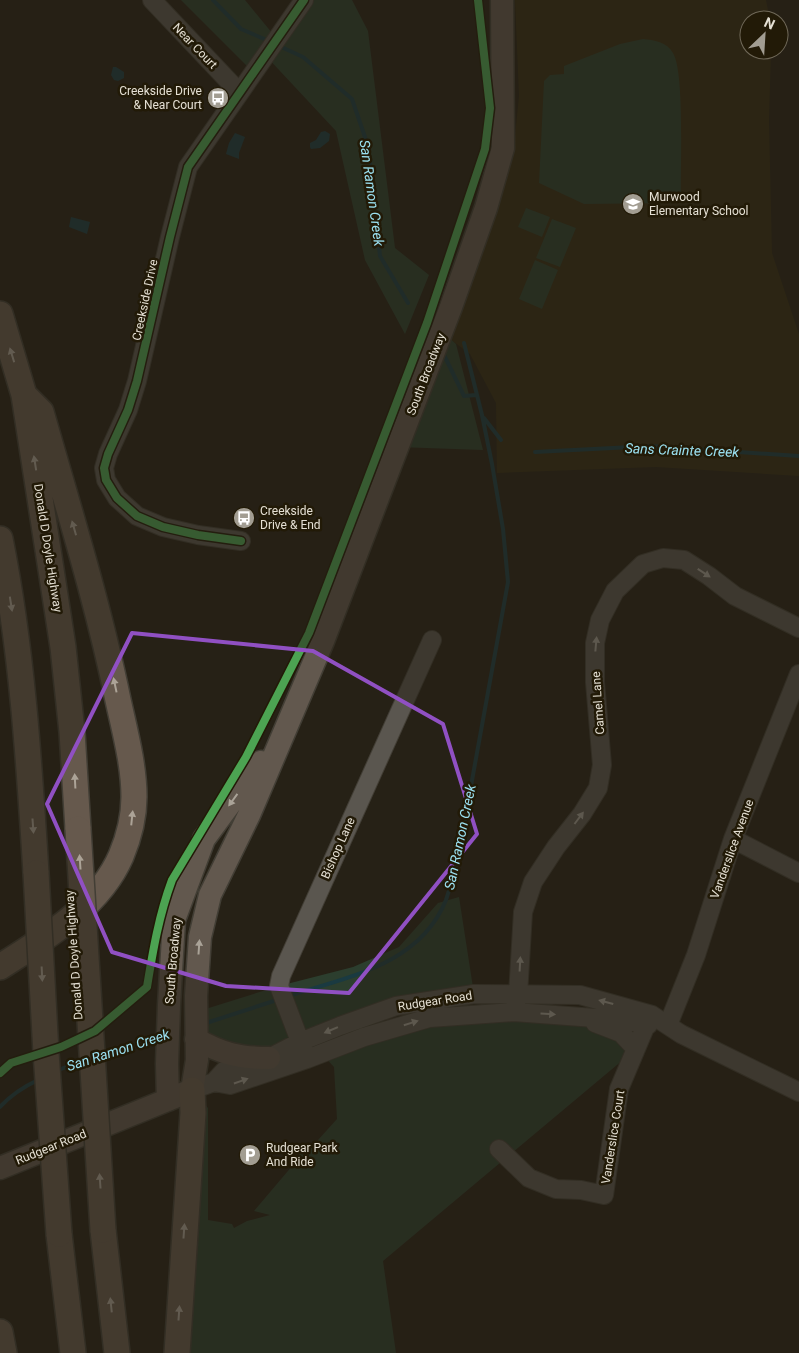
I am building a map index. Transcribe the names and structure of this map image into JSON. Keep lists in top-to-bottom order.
{
  "streets": {
    "highway": ["Donald D Doyle Highway"],
    "main road": ["South Broadway", "Rudgear Road"],
    "street": [
      "Near Court",
      "Creekside Drive",
      "Camel Lane",
      "Bishop Lane",
      "Vanderslice Avenue",
      "Vanderslice Court"
    ]
  },
  "crossings": [
    ["Near Court", "Creekside Drive"],
    ["South Broadway", "Rudgear Road"],
    ["Camel Lane", "Rudgear Road"],
    ["Bishop Lane", "Rudgear Road"],
    ["Vanderslice Avenue", "Rudgear Road"],
    ["Rudgear Road", "Vanderslice Court"]
  ],
  "water": ["San Ramon Creek", "Sans Crainte Creek"],
  "places": {
    "bus stop": ["Creekside Drive & Near Court", "Creekside Drive & End"],
    "school or university": ["Murwood Elementary School"],
    "parking": ["Rudgear Park And Ride"]
  },
  "north": "top right"
}
